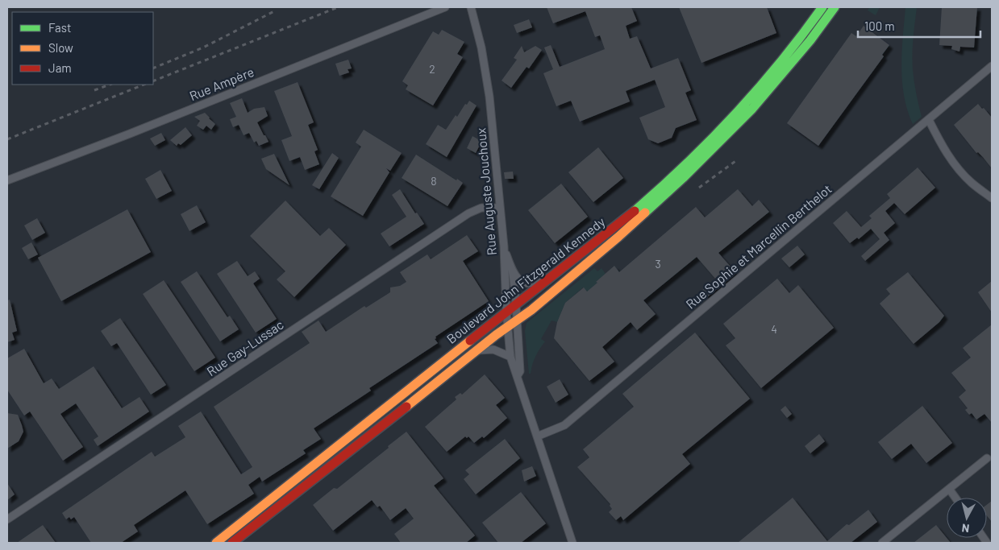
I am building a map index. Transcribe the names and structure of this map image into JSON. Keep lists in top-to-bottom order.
{
  "streets": {
    "main road": ["Boulevard John Fitzgerald Kennedy"],
    "street": [
      "Rue Ampère",
      "Rue Auguste Jouchoux",
      "Rue Sophie et Marcellin Berthelot",
      "Rue Gay-Lussac"
    ]
  },
  "crossings": [
    ["Rue Auguste Jouchoux", "Rue Sophie et Marcellin Berthelot"],
    ["Rue Auguste Jouchoux", "Boulevard John Fitzgerald Kennedy"],
    ["Rue Auguste Jouchoux", "Rue Gay-Lussac"]
  ],
  "house_numbers": [
    "2",
    "8",
    "3",
    "4"
  ],
  "legend": ["Fast", "Slow", "Jam"],
  "scale_bar": "100 m",
  "north": "bottom"
}
